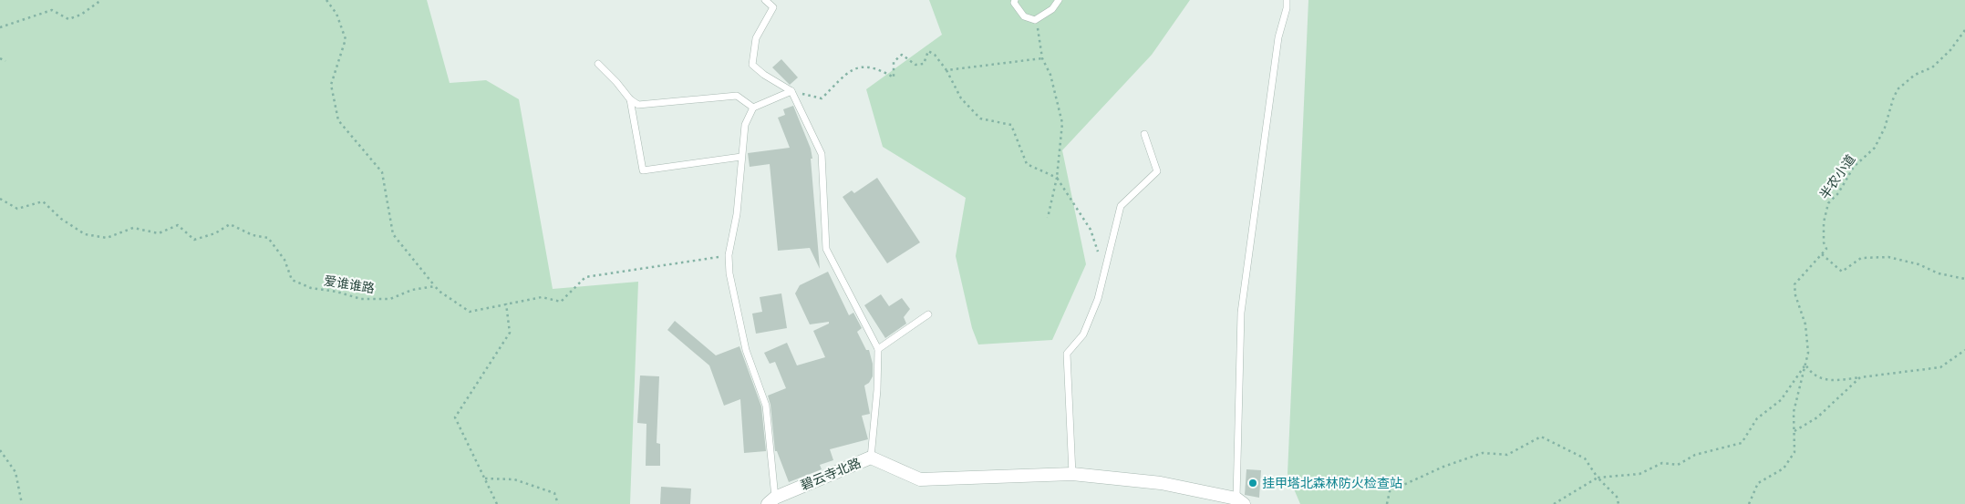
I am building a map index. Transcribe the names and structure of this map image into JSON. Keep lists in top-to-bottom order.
{
  "streets": {
    "street": ["碧云寺北路"],
    "path": ["半农小道", "爱谁谁路"]
  },
  "places": ["挂甲塔北森林防火检查站"]
}
